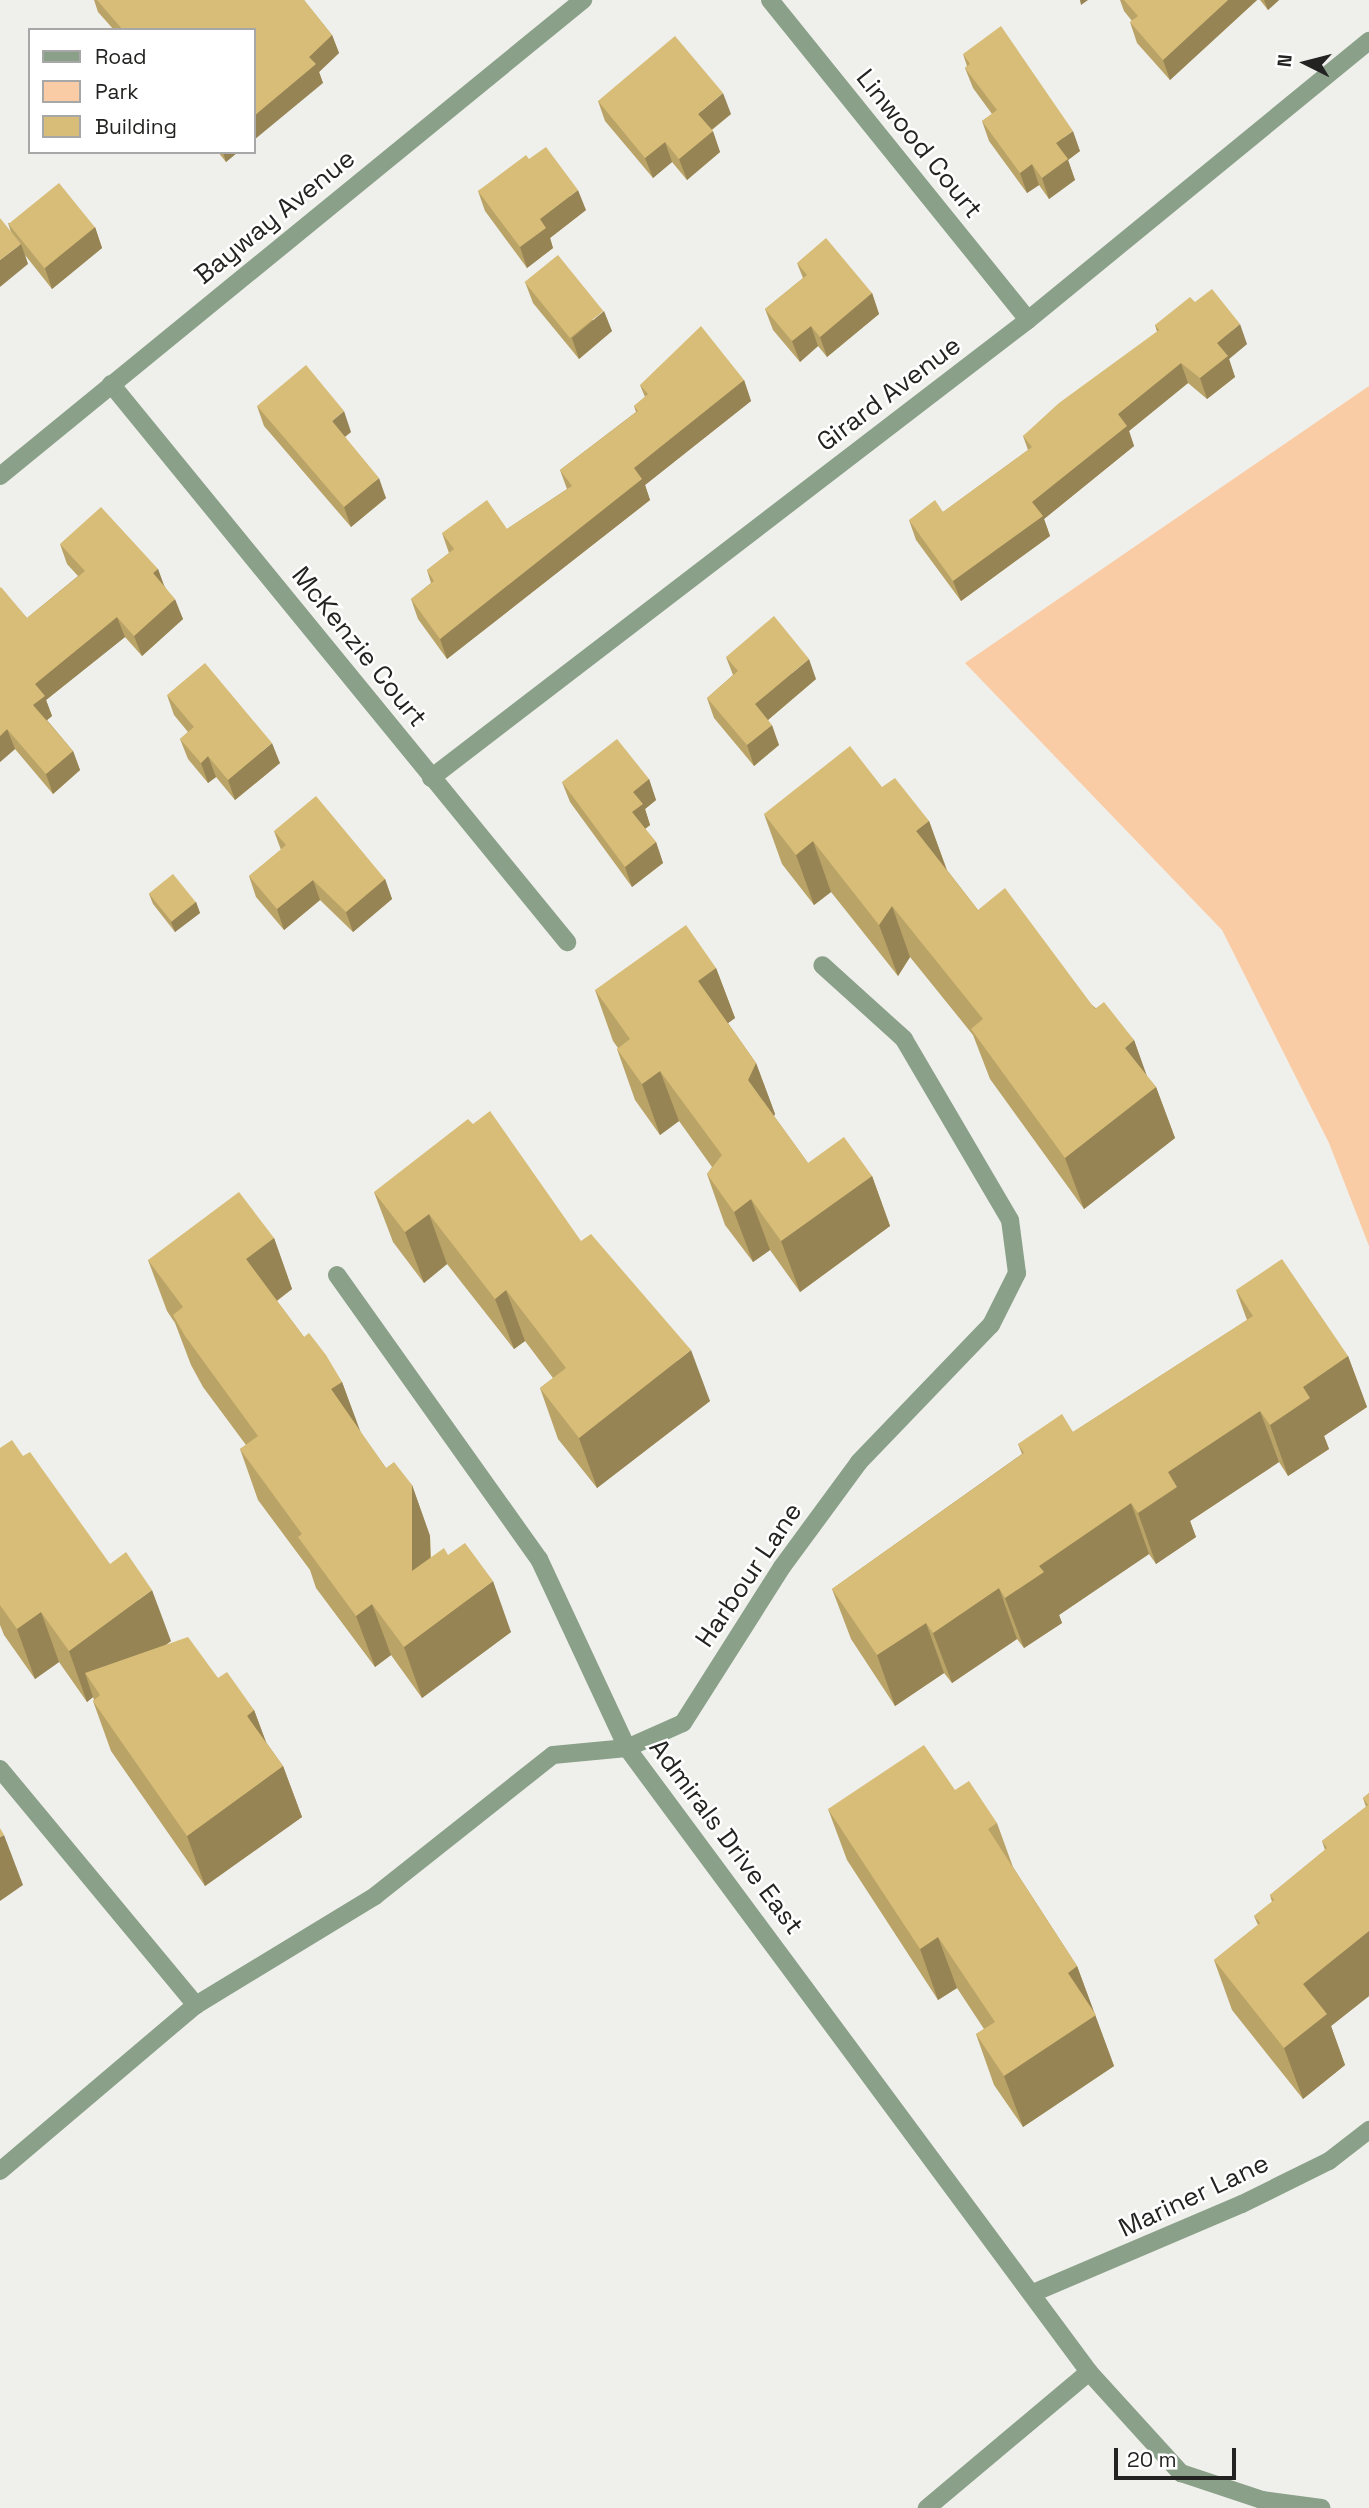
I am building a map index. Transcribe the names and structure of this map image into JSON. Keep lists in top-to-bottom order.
{
  "streets": {
    "street": [
      "Linwood Court",
      "Bayway Avenue",
      "Girard Avenue",
      "McKenzie Court",
      "Harbour Lane",
      "Admirals Drive East",
      "Mariner Lane"
    ]
  },
  "crossings": [
    ["Linwood Court", "Girard Avenue"],
    ["Bayway Avenue", "McKenzie Court"],
    ["Girard Avenue", "McKenzie Court"],
    ["Harbour Lane", "Admirals Drive East"],
    ["Admirals Drive East", "Mariner Lane"]
  ],
  "legend": ["Road", "Park", "Building"],
  "scale_bar": "20 m",
  "north": "left"
}
